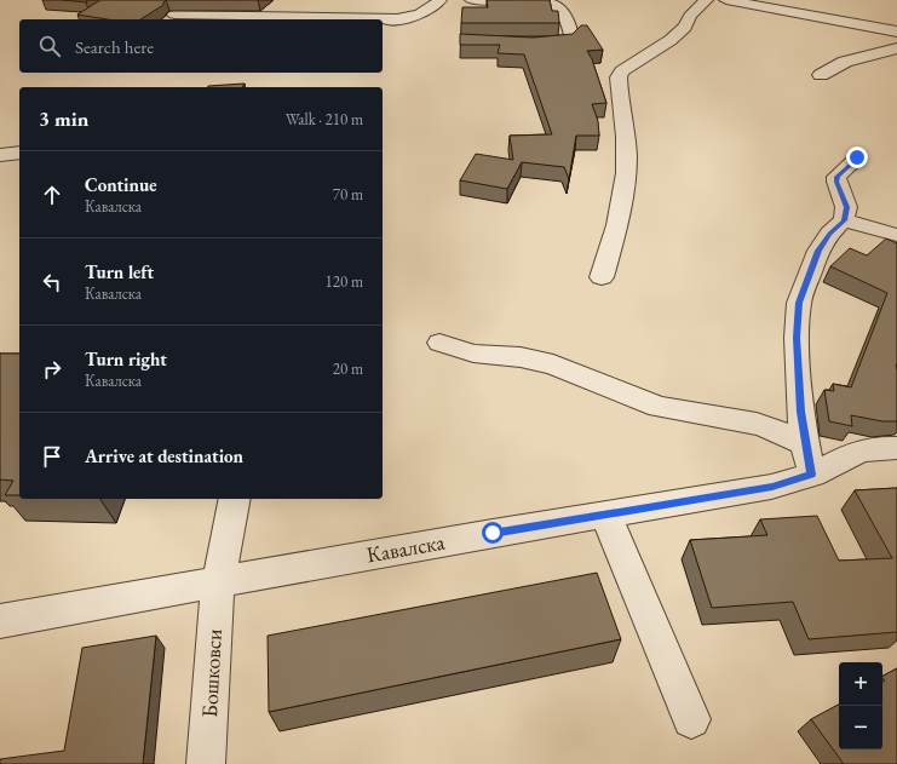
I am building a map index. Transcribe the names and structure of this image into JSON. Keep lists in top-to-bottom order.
{
  "streets": {
    "street": ["Кавалска", "Бошковси"]
  },
  "crossings": [
    ["Кавалска", "Бошковси"]
  ],
  "page": {
    "search": "Search here",
    "heading": ["3 min", "Walk · 210 m"],
    "list": [
      ["Continue", "Кавалска", "70 m"],
      ["Turn left", "Кавалска", "120 m"],
      ["Turn right", "Кавалска", "20 m"],
      "Arrive at destination"
    ],
    "map_buttons": ["+", "−"]
  }
}
